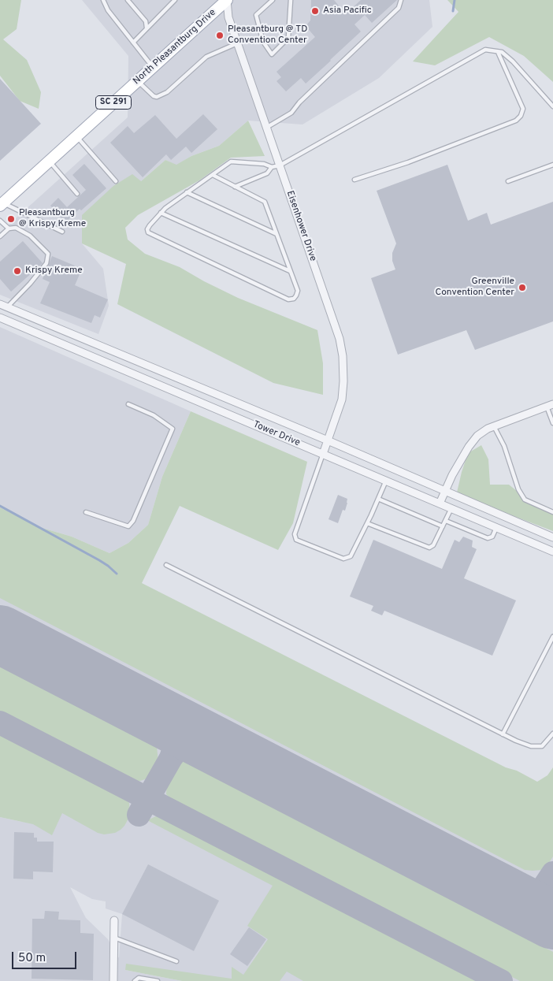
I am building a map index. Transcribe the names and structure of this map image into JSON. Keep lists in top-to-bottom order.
{
  "streets": {
    "main road": ["North Pleasantburg Drive", "SC 291"],
    "street": ["Eisenhower Drive", "Tower Drive"]
  },
  "crossings": [
    ["North Pleasantburg Drive", "Eisenhower Drive"],
    ["Eisenhower Drive", "Tower Drive"]
  ],
  "places": [
    "Asia Pacific",
    "Pleasantburg @ TD Convention Center",
    "Pleasantburg @ Krispy Kreme",
    "Krispy Kreme",
    "Greenville Convention Center"
  ],
  "scale_bar": "50 m"
}
